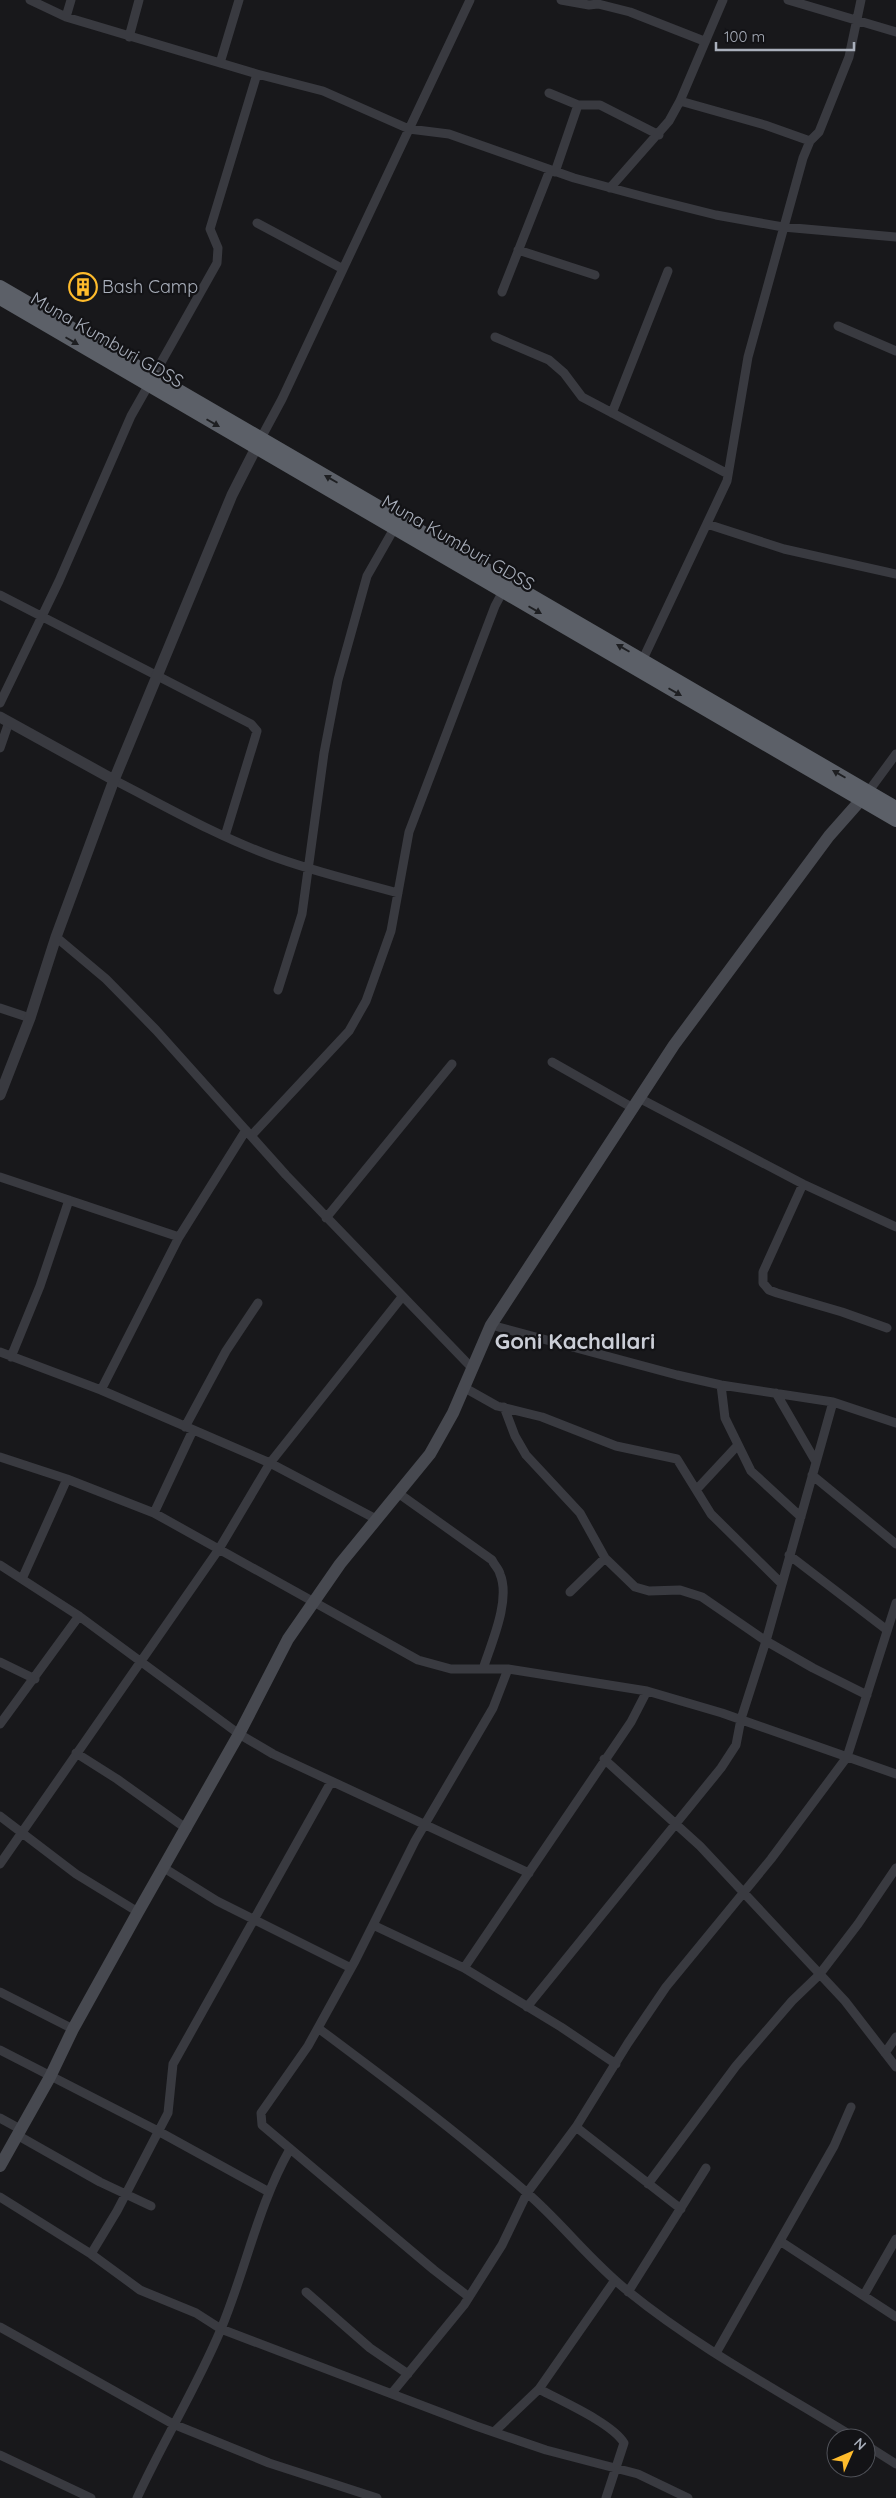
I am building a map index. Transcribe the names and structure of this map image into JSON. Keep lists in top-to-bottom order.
{
  "streets": {
    "highway": ["Muna Kumburi GDSS"]
  },
  "districts": ["Goni Kachallari"],
  "places": {
    "building": ["Bash Camp"]
  },
  "scale_bar": "100 m",
  "north": "top right"
}
